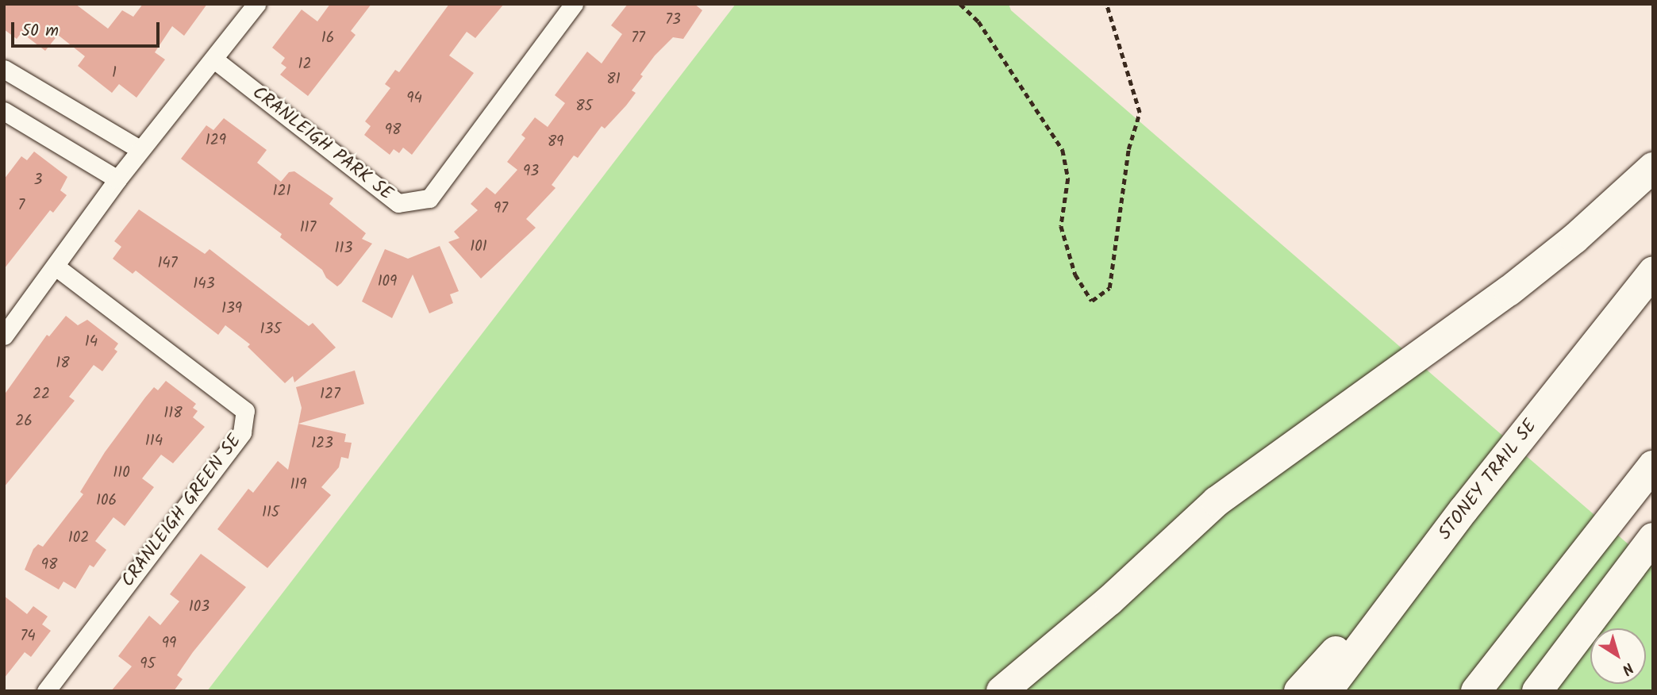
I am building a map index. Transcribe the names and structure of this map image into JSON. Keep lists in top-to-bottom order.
{
  "streets": {
    "highway": ["STONEY TRAIL SE"],
    "street": ["CRANLEIGH PARK SE", "CRANLEIGH GREEN SE"]
  },
  "house_numbers": [
    "73",
    "16",
    "77",
    "12",
    "1",
    "81",
    "94",
    "85",
    "98",
    "129",
    "89",
    "93",
    "3",
    "121",
    "7",
    "97",
    "117",
    "101",
    "113",
    "147",
    "109",
    "143",
    "139",
    "135",
    "14",
    "18",
    "22",
    "127",
    "118",
    "26",
    "114",
    "123",
    "110",
    "119",
    "106",
    "115",
    "102",
    "98",
    "103",
    "74",
    "99",
    "95"
  ],
  "scale_bar": "50 m",
  "north": "bottom right"
}
